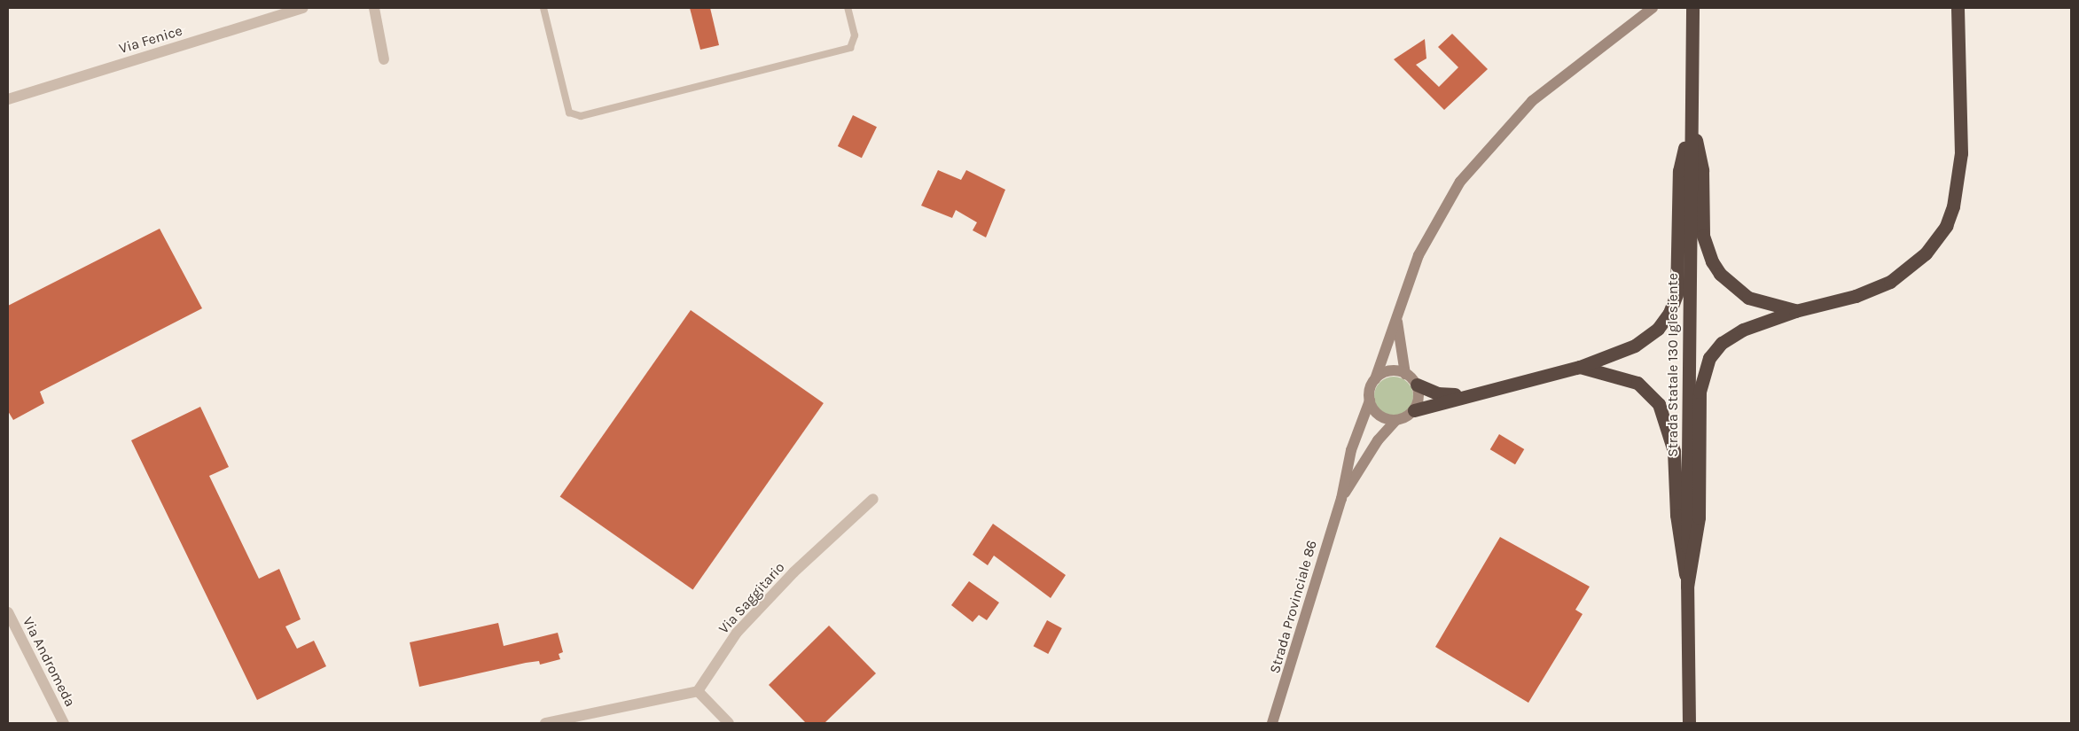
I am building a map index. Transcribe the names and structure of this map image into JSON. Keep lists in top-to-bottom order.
{
  "streets": {
    "highway": ["Strada Statale 130 Iglesiente"],
    "street": [
      "Via Fenice",
      "Via Saggitario",
      "Strada Provinciale 86",
      "Via Andromeda"
    ]
  }
}
